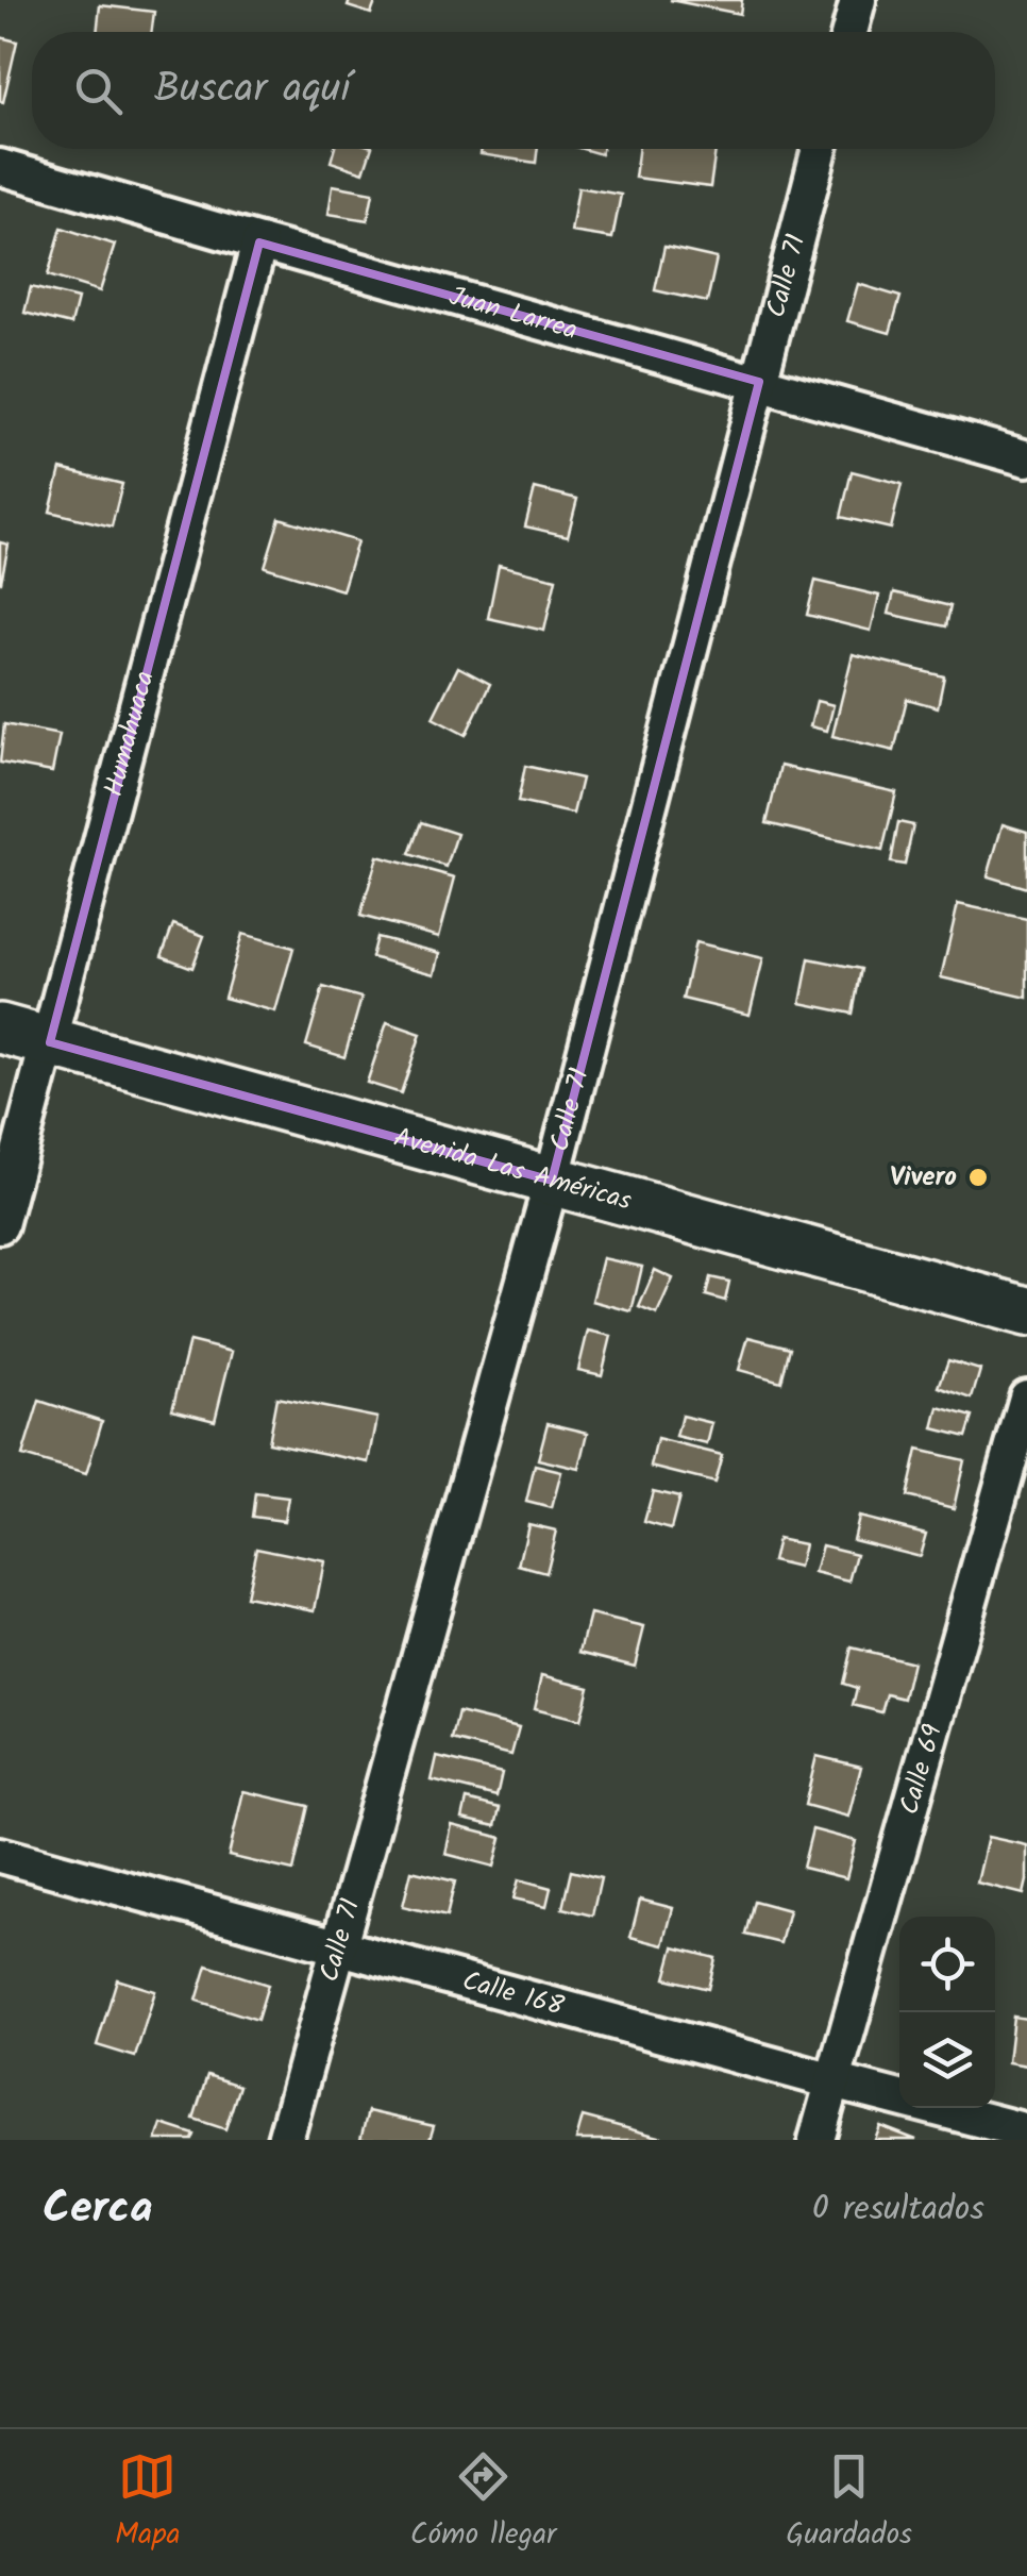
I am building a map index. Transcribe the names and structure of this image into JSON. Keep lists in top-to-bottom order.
{
  "streets": {
    "main road": ["Avenida Las Américas"],
    "street": [
      "Calle 71",
      "Juan Larrea",
      "Humahuaca",
      "Calle 69",
      "Calle 168"
    ]
  },
  "crossings": [
    ["Calle 71", "Juan Larrea"],
    ["Calle 71", "Avenida Las Américas"],
    ["Calle 71", "Calle 168"],
    ["Juan Larrea", "Humahuaca"],
    ["Humahuaca", "Avenida Las Américas"],
    ["Calle 69", "Calle 168"]
  ],
  "places": ["Vivero"],
  "page": {
    "search": "Buscar aquí",
    "heading": ["Cerca", "0 resultados"],
    "nav": ["Mapa", "Cómo llegar", "Guardados"]
  }
}
